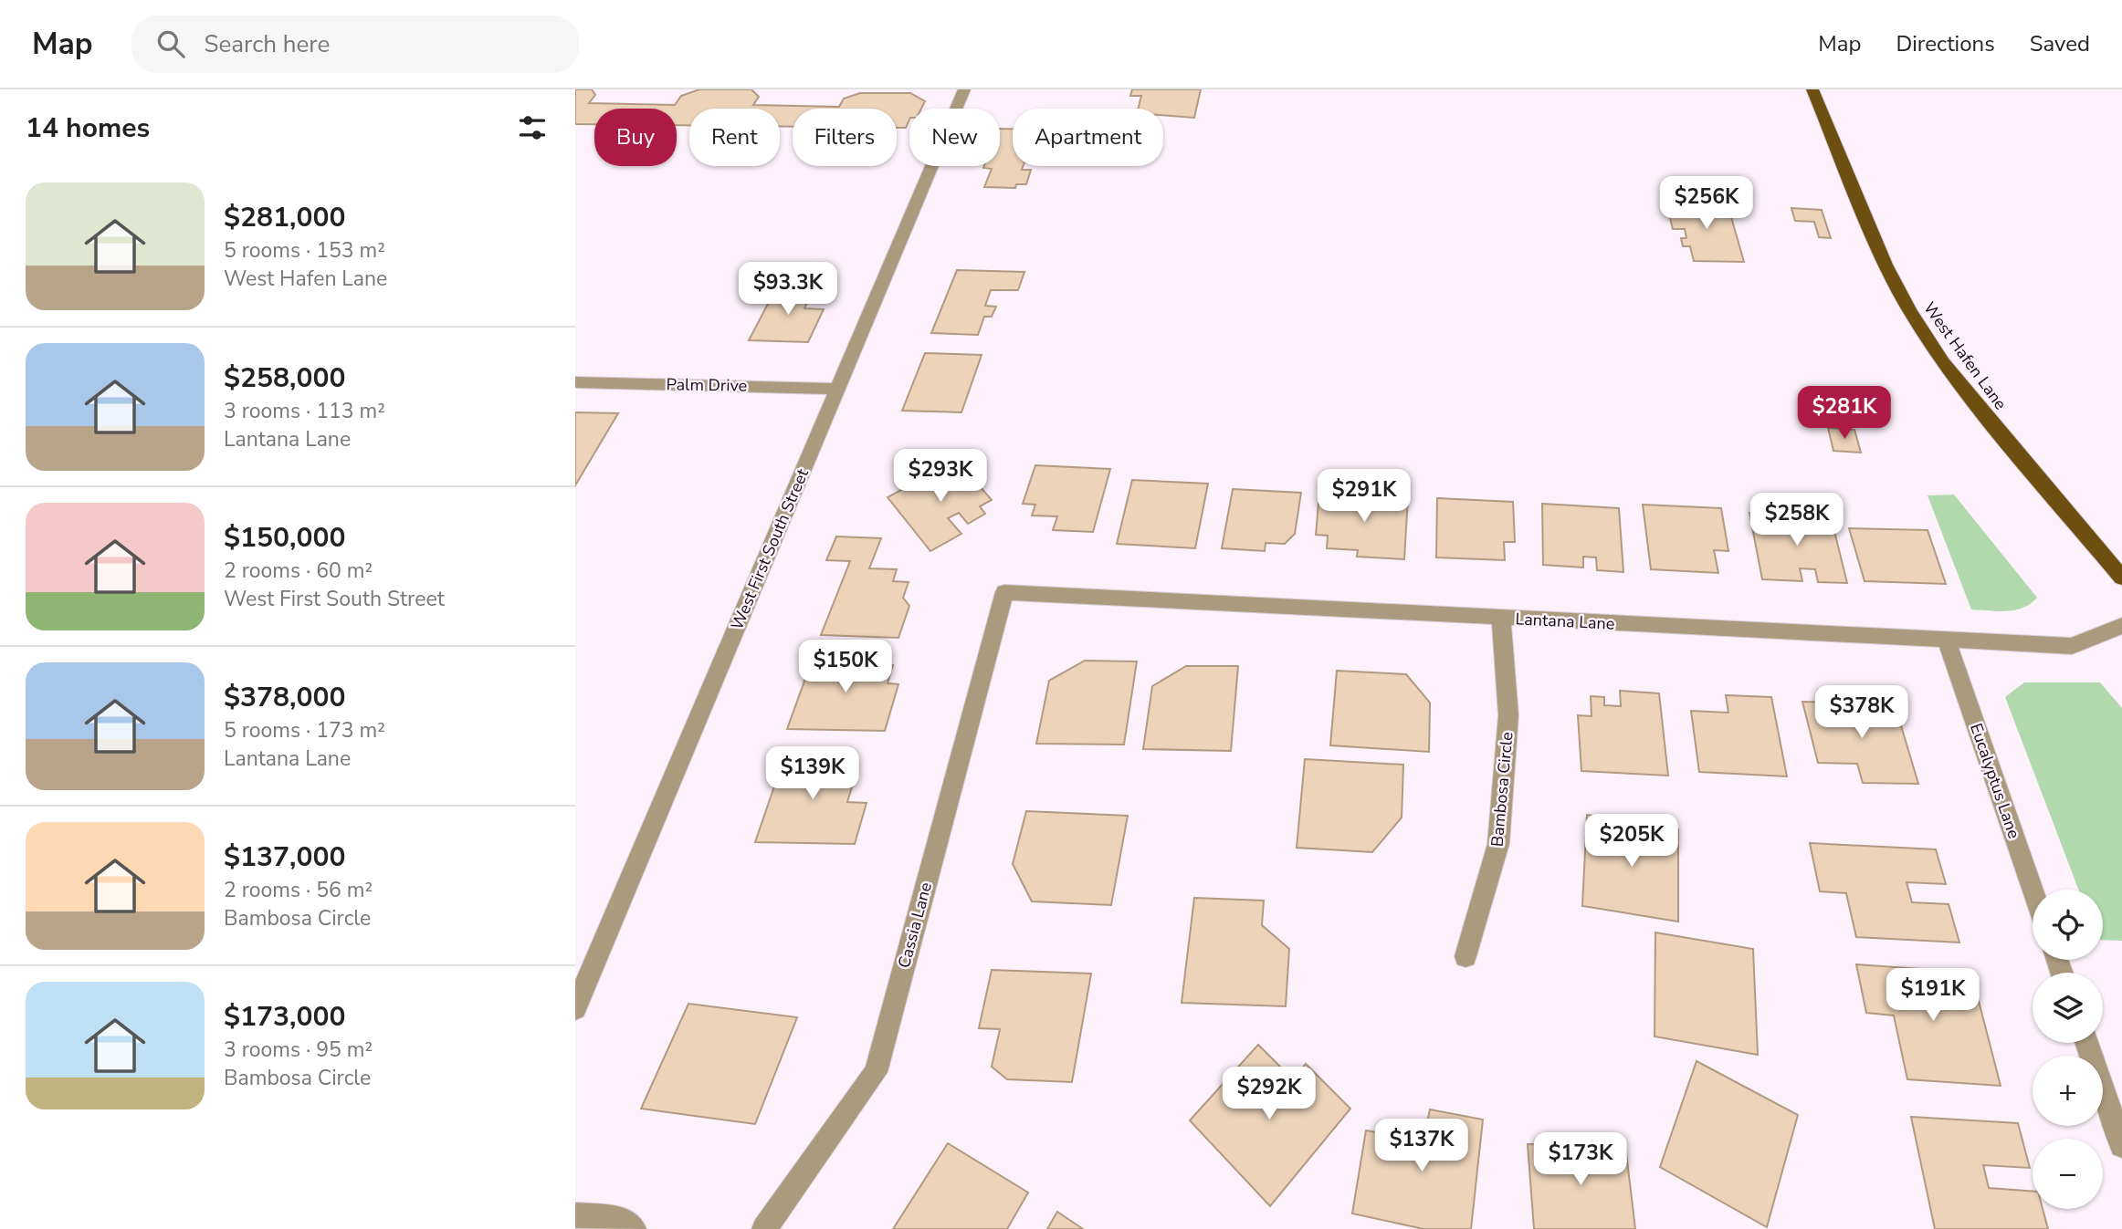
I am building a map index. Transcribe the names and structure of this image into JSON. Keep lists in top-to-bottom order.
{
  "streets": {
    "main road": ["West Hafen Lane"],
    "street": [
      "Palm Drive",
      "West First South Street",
      "Lantana Lane",
      "Eucalyptus Lane",
      "Bambosa Circle",
      "Cassia Lane"
    ]
  },
  "crossings": [
    ["Palm Drive", "West First South Street"],
    ["Lantana Lane", "Eucalyptus Lane"],
    ["Lantana Lane", "Bambosa Circle"],
    ["Lantana Lane", "Cassia Lane"]
  ],
  "page": {
    "header": "Map",
    "search": "Search here",
    "nav": ["Map", "Directions", "Saved"],
    "heading": "14 homes",
    "chip": [
      "Buy",
      "Rent",
      "Filters",
      "New",
      "Apartment"
    ],
    "list": [
      {
        "name": "$281,000",
        "note": "5 rooms · 153 m² · West Hafen Lane"
      },
      {
        "name": "$258,000",
        "note": "3 rooms · 113 m² · Lantana Lane"
      },
      {
        "name": "$150,000",
        "note": "2 rooms · 60 m² · West First South Street"
      },
      {
        "name": "$378,000",
        "note": "5 rooms · 173 m² · Lantana Lane"
      },
      {
        "name": "$137,000",
        "note": "2 rooms · 56 m² · Bambosa Circle"
      },
      {
        "name": "$173,000",
        "note": "3 rooms · 95 m² · Bambosa Circle"
      }
    ],
    "price": [
      "$256K",
      "$93.3K",
      "$281K",
      "$293K",
      "$291K",
      "$258K",
      "$150K",
      "$378K",
      "$139K",
      "$205K",
      "$191K",
      "$292K",
      "$137K",
      "$173K"
    ],
    "map_buttons": ["+", "−"]
  }
}
